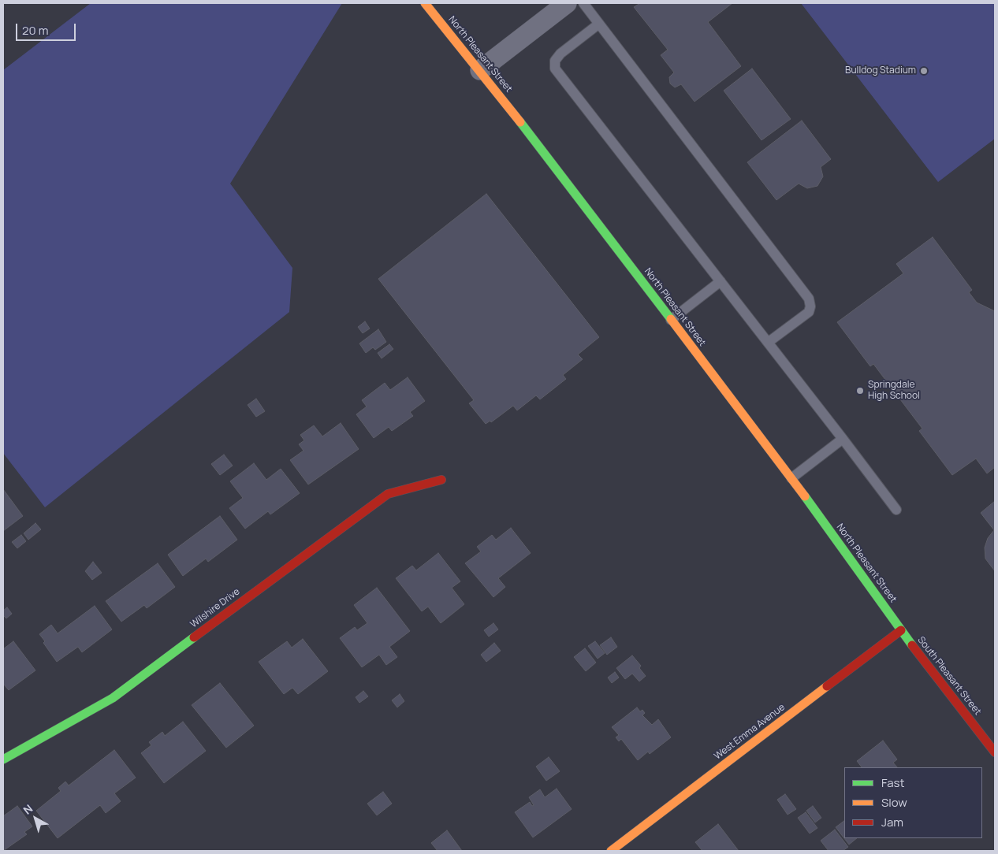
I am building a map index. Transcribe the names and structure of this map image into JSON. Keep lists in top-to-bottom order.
{
  "streets": {
    "street": [
      "North Pleasant Street",
      "Wilshire Drive",
      "South Pleasant Street",
      "West Emma Avenue"
    ]
  },
  "crossings": [
    ["North Pleasant Street", "South Pleasant Street"],
    ["North Pleasant Street", "West Emma Avenue"],
    ["South Pleasant Street", "West Emma Avenue"]
  ],
  "places": ["Bulldog Stadium", "Springdale High School"],
  "legend": ["Fast", "Slow", "Jam"],
  "scale_bar": "20 m",
  "north": "top left"
}
